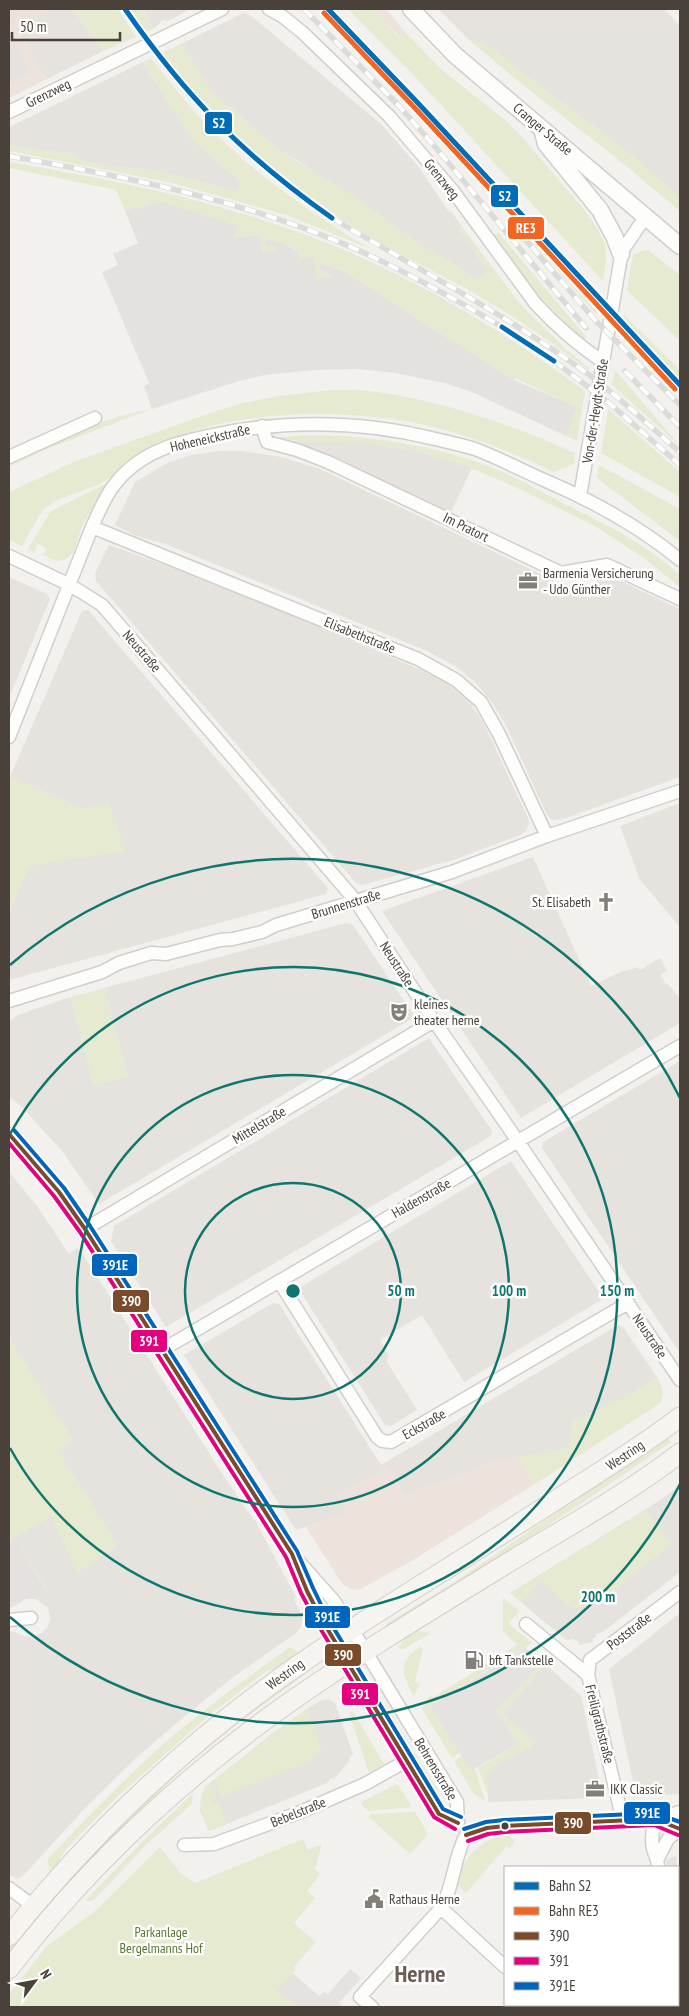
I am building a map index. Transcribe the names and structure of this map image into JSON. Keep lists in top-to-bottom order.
{
  "streets": {
    "main road": ["Westring"],
    "street": [
      "Grenzweg",
      "Cranger Straße",
      "Von-der-Heydt-Straße",
      "Hoheneickstraße",
      "Im Pratort",
      "Elisabethstraße",
      "Neustraße",
      "Brunnenstraße",
      "Mittelstraße",
      "Haldenstraße",
      "Eckstraße",
      "Poststraße",
      "Freiligrathstraße",
      "Behrensstraße",
      "Bebelstraße"
    ]
  },
  "crossings": [
    ["Grenzweg", "Von-der-Heydt-Straße"],
    ["Cranger Straße", "Von-der-Heydt-Straße"],
    ["Von-der-Heydt-Straße", "Hoheneickstraße"],
    ["Hoheneickstraße", "Im Pratort"],
    ["Hoheneickstraße", "Elisabethstraße"],
    ["Hoheneickstraße", "Neustraße"],
    ["Elisabethstraße", "Brunnenstraße"],
    ["Neustraße", "Brunnenstraße"],
    ["Neustraße", "Mittelstraße"],
    ["Neustraße", "Haldenstraße"],
    ["Neustraße", "Eckstraße"],
    ["Mittelstraße", "Behrensstraße"],
    ["Haldenstraße", "Eckstraße"],
    ["Haldenstraße", "Behrensstraße"],
    ["Westring", "Behrensstraße"],
    ["Poststraße", "Freiligrathstraße"],
    ["Behrensstraße", "Bebelstraße"]
  ],
  "districts": ["Herne"],
  "parks": ["Parkanlage Bergelmanns Hof"],
  "places": {
    "office": ["Barmenia Versicherung - Udo Günther", "IKK Classic"],
    "church": ["St. Elisabeth"],
    "theatre": ["kleines theater herne"],
    "fuel station": ["bft Tankstelle"],
    "public building": ["Rathaus Herne"]
  },
  "lines": [
    "rail line S2",
    "rail line RE3",
    "transit line 391E",
    "transit line 390",
    "transit line 391"
  ],
  "legend": [
    "Bahn S2",
    "Bahn RE3",
    "390",
    "391",
    "391E"
  ],
  "scale_bar": "50 m",
  "north": "top right",
  "rings": [
    "50 m",
    "100 m",
    "150 m",
    "200 m"
  ]
}
